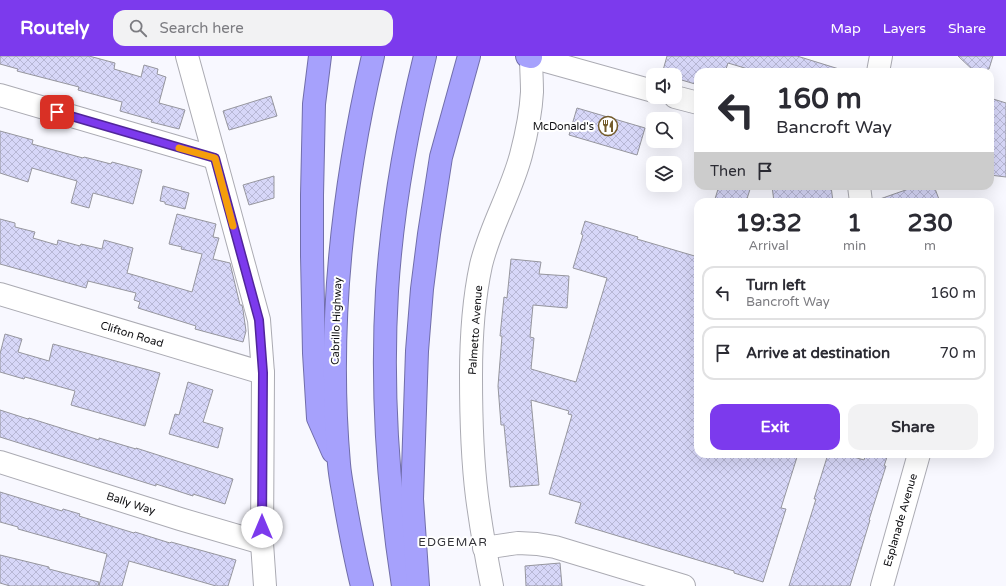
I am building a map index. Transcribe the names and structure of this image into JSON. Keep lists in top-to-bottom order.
{
  "streets": {
    "highway": ["Cabrillo Highway"],
    "street": [
      "Palmetto Avenue",
      "Clifton Road",
      "Bally Way",
      "Esplanade Avenue"
    ]
  },
  "districts": ["EDGEMAR"],
  "places": {
    "restaurant": ["McDonald's"]
  },
  "page": {
    "header": "Routely",
    "search": "Search here",
    "nav": ["Map", "Layers", "Share"],
    "turn": ["160 m", "Bancroft Way"],
    "then": "Then",
    "eta": [
      "19:32",
      "Arrival",
      "1",
      "min",
      "230",
      "m"
    ],
    "list": [
      {
        "name": "Turn left",
        "note": "Bancroft Way",
        "value": "160 m"
      },
      {
        "name": "Arrive at destination",
        "value": "70 m"
      }
    ],
    "buttons": ["Exit", "Share"]
  }
}
